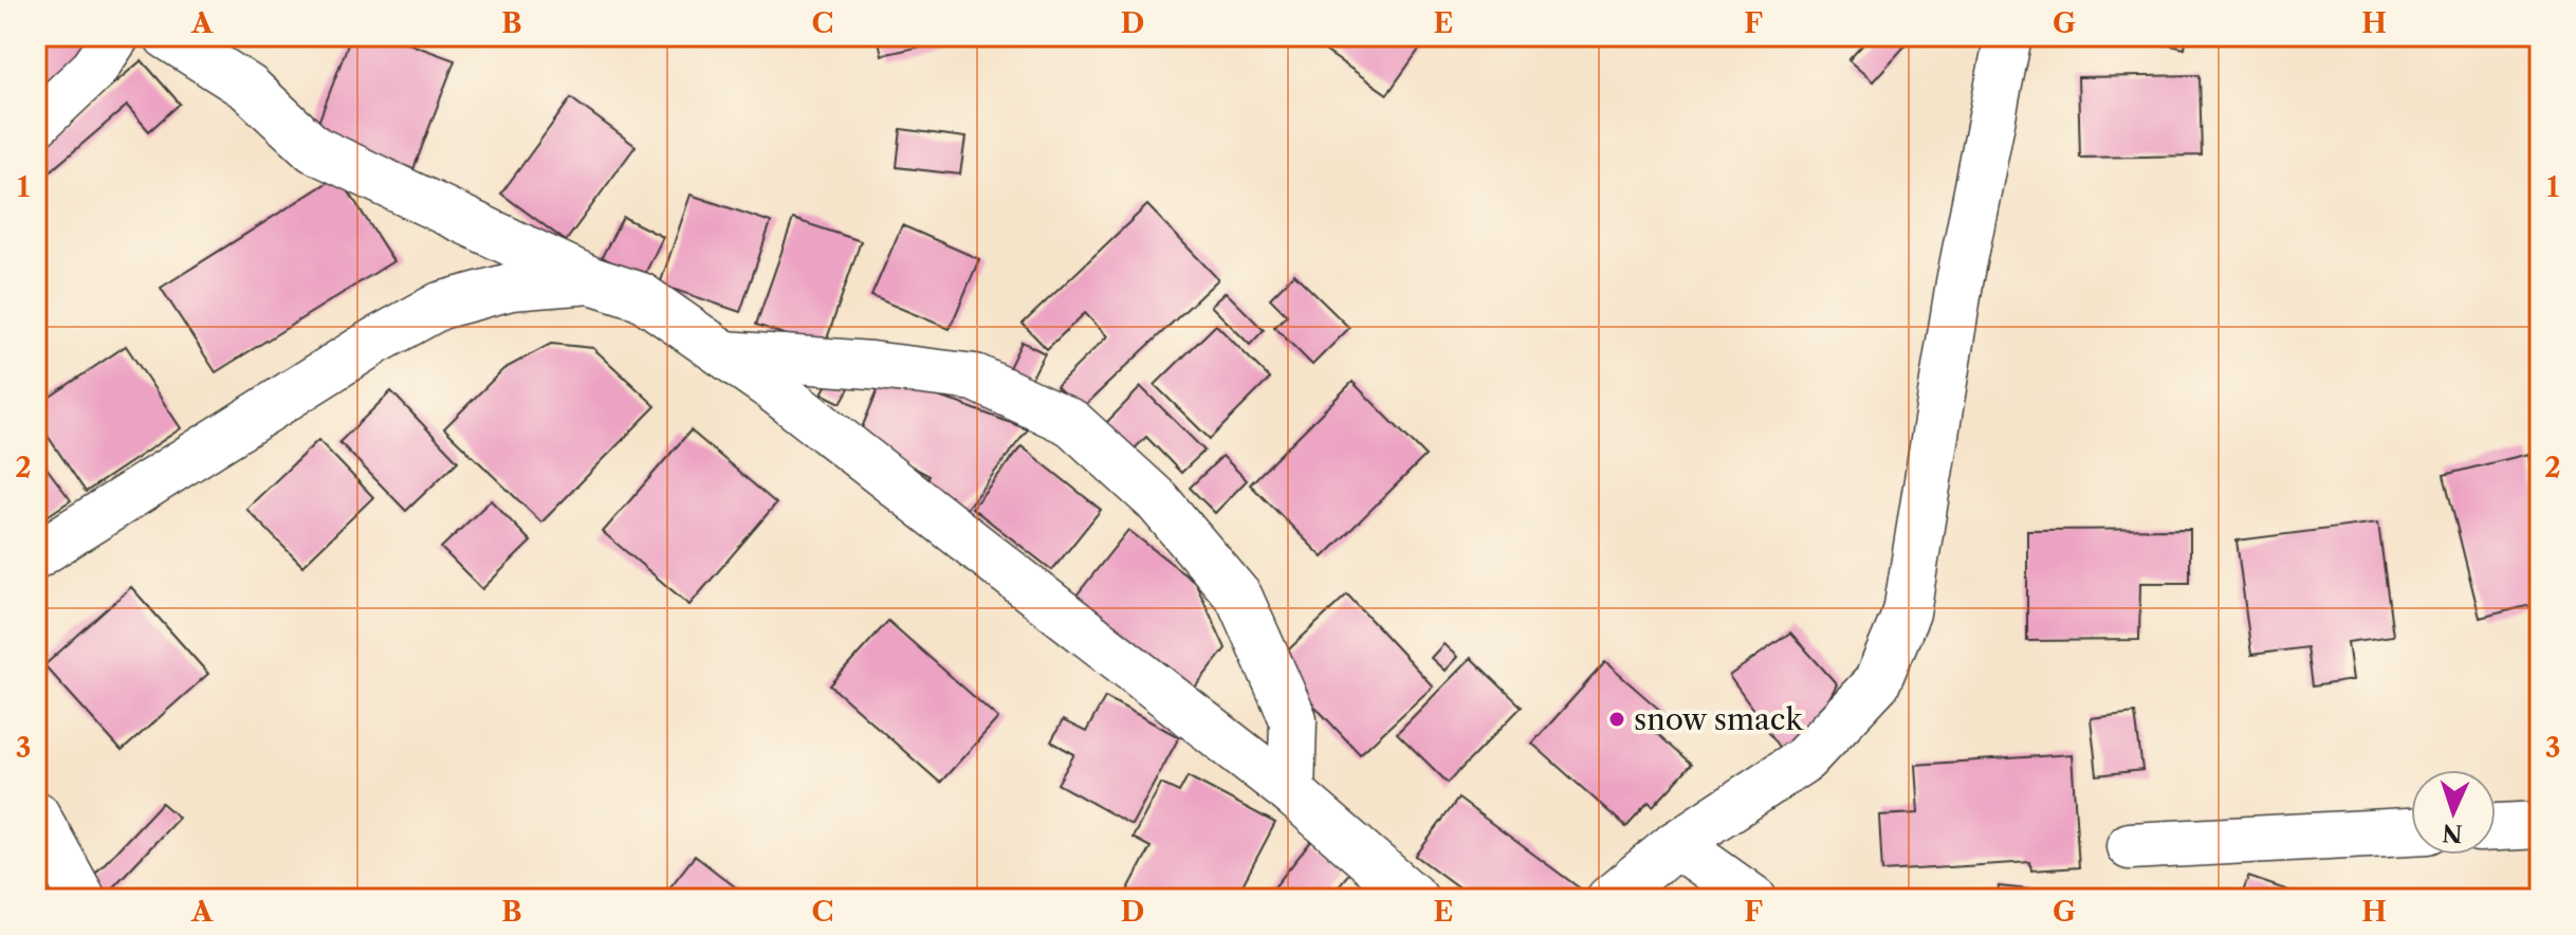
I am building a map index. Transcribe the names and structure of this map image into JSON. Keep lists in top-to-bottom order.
{
  "places": ["snow smack"],
  "north": "bottom",
  "grid": {
    "columns": [
      "A",
      "B",
      "C",
      "D",
      "E",
      "F",
      "G",
      "H"
    ],
    "rows": ["1", "2", "3"]
  }
}
